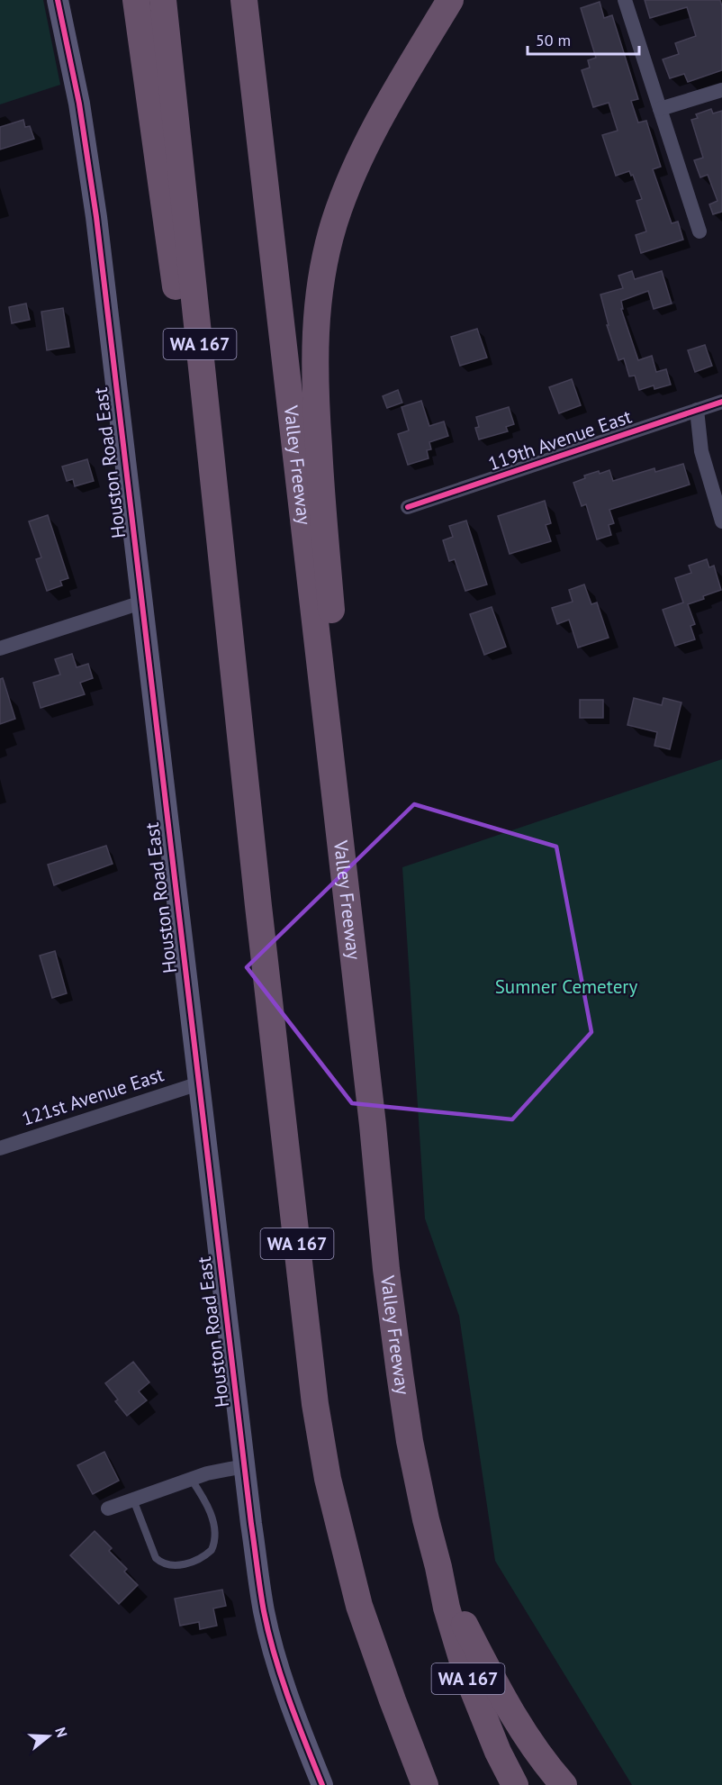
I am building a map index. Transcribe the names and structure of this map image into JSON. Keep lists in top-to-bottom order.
{
  "streets": {
    "highway": ["WA 167", "Valley Freeway"],
    "street": ["119th Avenue East", "Houston Road East", "121st Avenue East"]
  },
  "crossings": [
    ["Houston Road East", "121st Avenue East"]
  ],
  "parks": ["Sumner Cemetery"],
  "scale_bar": "50 m",
  "north": "right"
}
